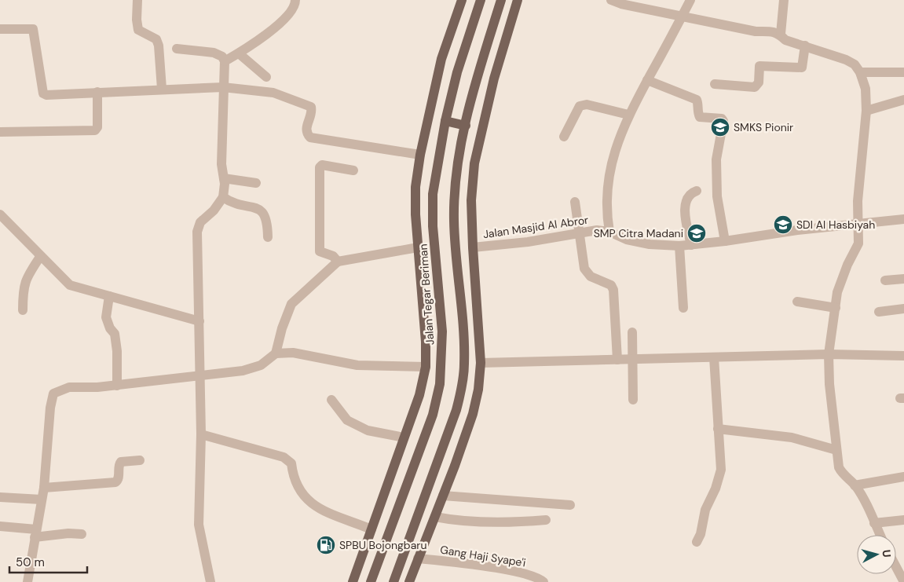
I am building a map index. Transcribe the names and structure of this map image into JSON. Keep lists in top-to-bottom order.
{
  "streets": {
    "main road": ["Jalan Tegar Beriman"],
    "street": ["Jalan Masjid Al Abror", "Gang Haji Syape'i"]
  },
  "places": {
    "school or university": ["SMKS Pionir", "SDI Al Hasbiyah", "SMP Citra Madani"],
    "fuel station": ["SPBU Bojongbaru"]
  },
  "scale_bar": "50 m",
  "north": "right"
}
